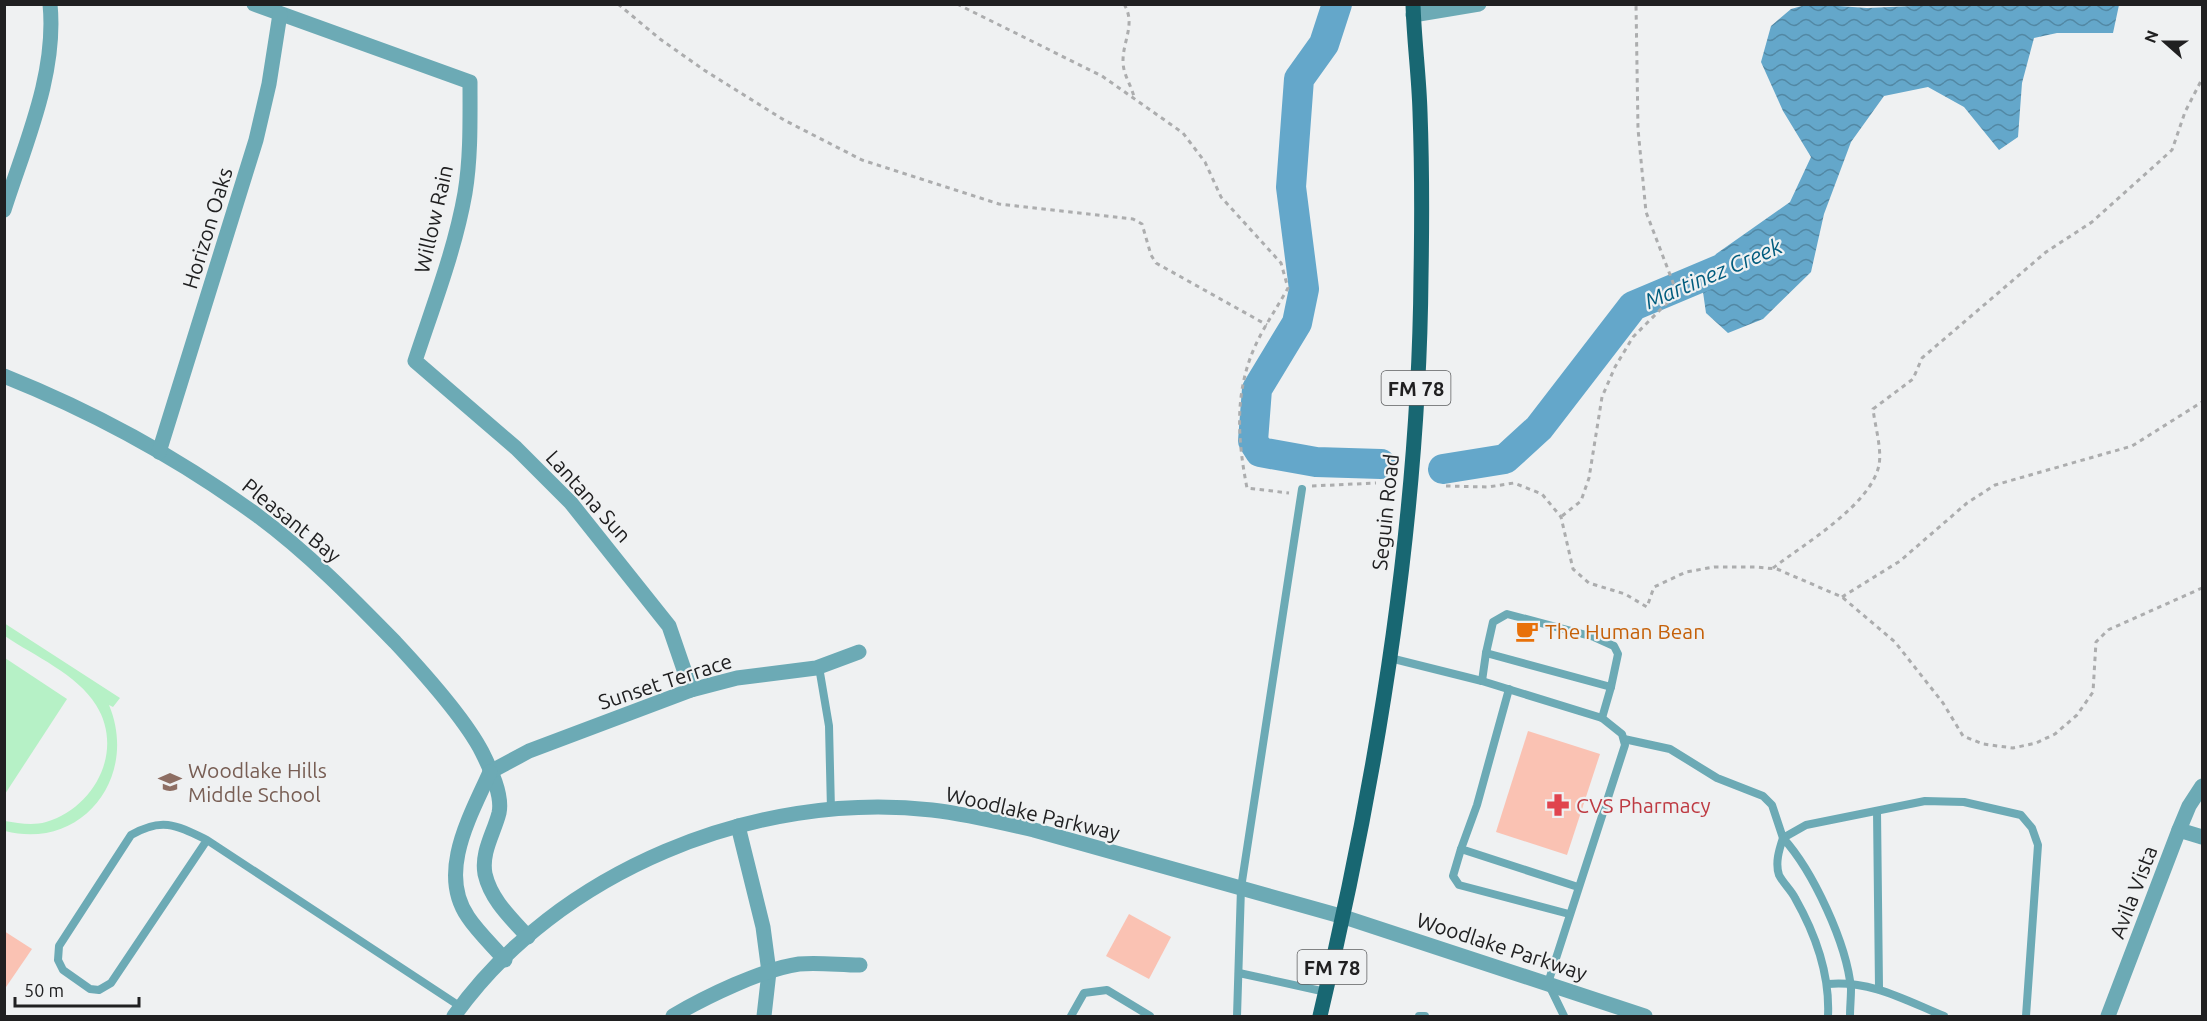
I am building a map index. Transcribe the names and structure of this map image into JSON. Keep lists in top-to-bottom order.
{
  "streets": {
    "main road": ["FM 78", "Seguin Road"],
    "street": [
      "Willow Rain",
      "Horizon Oaks",
      "Lantana Sun",
      "Pleasant Bay",
      "Sunset Terrace",
      "Woodlake Parkway",
      "Avila Vista"
    ]
  },
  "crossings": [
    ["Willow Rain", "Horizon Oaks"],
    ["Willow Rain", "Lantana Sun"],
    ["Horizon Oaks", "Pleasant Bay"],
    ["Lantana Sun", "Sunset Terrace"],
    ["Seguin Road", "Woodlake Parkway"],
    ["Pleasant Bay", "Sunset Terrace"],
    ["Pleasant Bay", "Woodlake Parkway"]
  ],
  "water": ["Martinez Creek"],
  "places": {
    "cafe": ["The Human Bean"],
    "school or university": ["Woodlake Hills Middle School"],
    "pharmacy": ["CVS Pharmacy"]
  },
  "scale_bar": "50 m",
  "north": "left"
}
